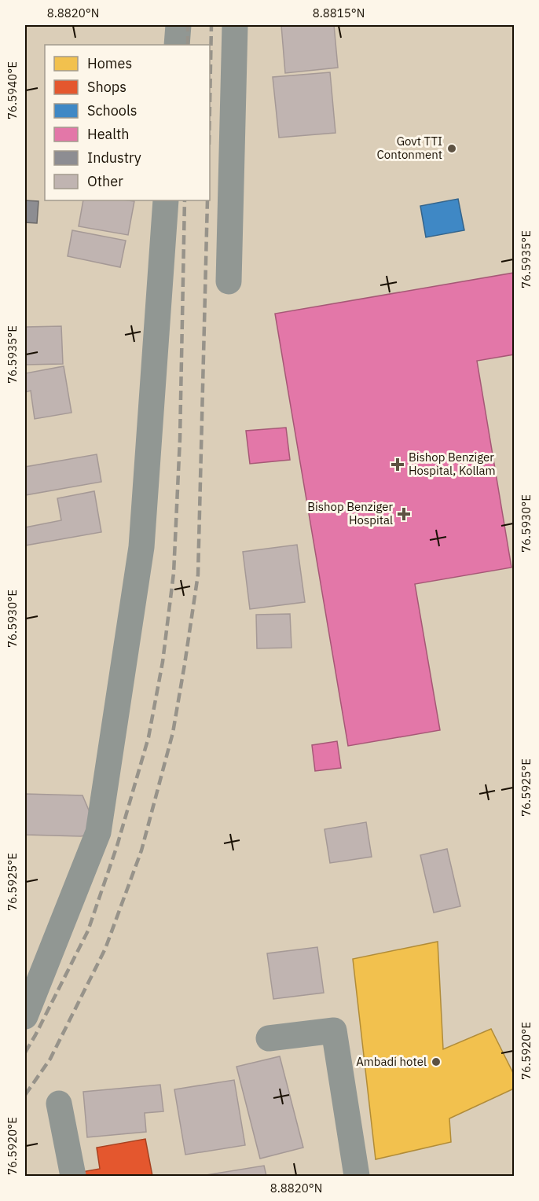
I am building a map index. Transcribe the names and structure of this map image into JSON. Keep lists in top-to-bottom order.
{
  "places": {
    "other": ["Govt TTI Contonment", "Ambadi hotel"],
    "health": ["Bishop Benziger Hospital, Kollam", "Bishop Benziger Hospital"]
  },
  "legend": [
    "Homes",
    "Shops",
    "Schools",
    "Health",
    "Industry",
    "Other"
  ],
  "coordinates": [
    "8.8820°N",
    "8.8815°N",
    "76.5940°E",
    "76.5935°E",
    "76.5930°E",
    "76.5925°E",
    "76.5920°E"
  ]
}
